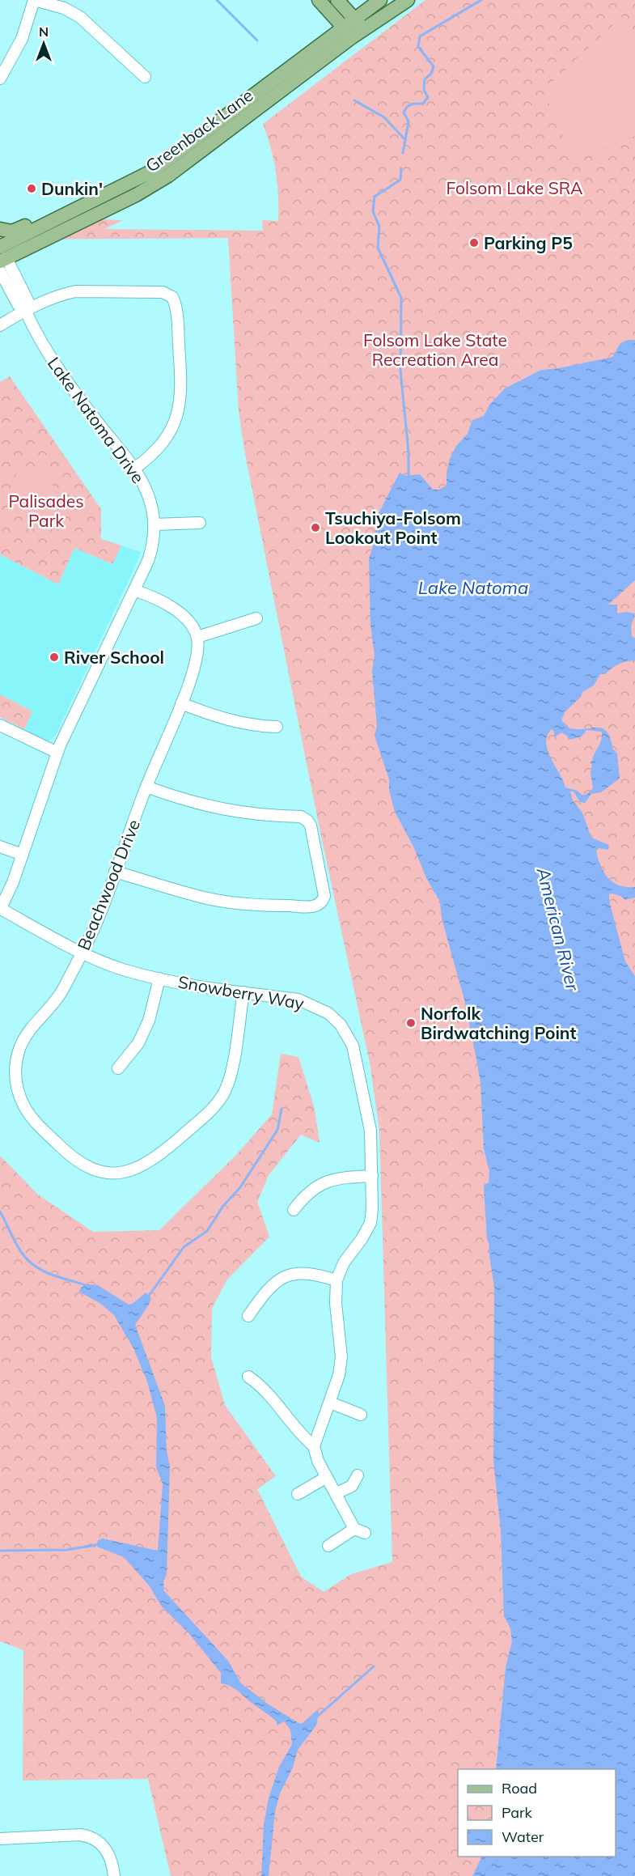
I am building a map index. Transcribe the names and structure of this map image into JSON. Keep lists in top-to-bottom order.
{
  "streets": {
    "main road": ["Greenback Lane"],
    "street": ["Lake Natoma Drive", "Beachwood Drive", "Snowberry Way"]
  },
  "crossings": [
    ["Greenback Lane", "Lake Natoma Drive"],
    ["Lake Natoma Drive", "Snowberry Way"],
    ["Beachwood Drive", "Snowberry Way"]
  ],
  "water": ["Lake Natoma", "American River"],
  "parks": ["Folsom Lake SRA", "Folsom Lake State Recreation Area", "Palisades Park"],
  "places": [
    "Dunkin'",
    "Parking P5",
    "Tsuchiya-Folsom Lookout Point",
    "River School",
    "Norfolk Birdwatching Point"
  ],
  "legend": ["Road", "Park", "Water"],
  "north": "top"
}
